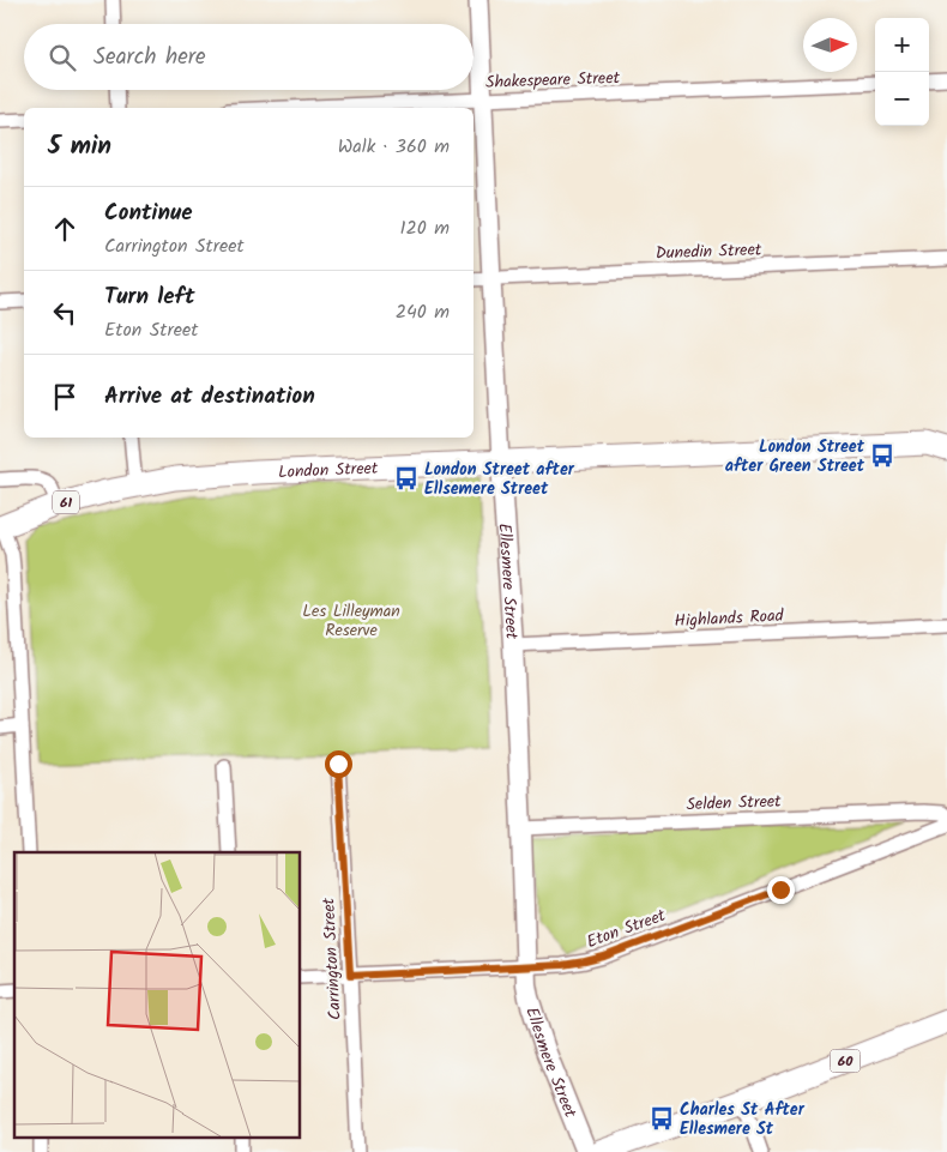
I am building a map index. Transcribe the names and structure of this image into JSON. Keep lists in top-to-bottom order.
{
  "streets": {
    "main road": [
      "London Street",
      "61",
      "Ellesmere Street",
      "60"
    ],
    "street": [
      "Shakespeare Street",
      "Dunedin Street",
      "Highlands Road",
      "Selden Street",
      "Eton Street",
      "Carrington Street"
    ]
  },
  "crossings": [
    ["Shakespeare Street", "Ellesmere Street"],
    ["Dunedin Street", "Ellesmere Street"],
    ["London Street", "Ellesmere Street"],
    ["Ellesmere Street", "Highlands Road"],
    ["Ellesmere Street", "Selden Street"],
    ["Ellesmere Street", "Eton Street"],
    ["Eton Street", "Carrington Street"]
  ],
  "parks": ["Les Lilleyman Reserve"],
  "places": {
    "bus stop": ["London Street after Green Street", "London Street after Ellsemere Street", "Charles St After Ellesmere St"]
  },
  "north": "right",
  "page": {
    "map_buttons": ["+", "−"],
    "search": "Search here",
    "heading": ["5 min", "Walk · 360 m"],
    "list": [
      ["Continue", "Carrington Street", "120 m"],
      ["Turn left", "Eton Street", "240 m"],
      "Arrive at destination"
    ]
  }
}
